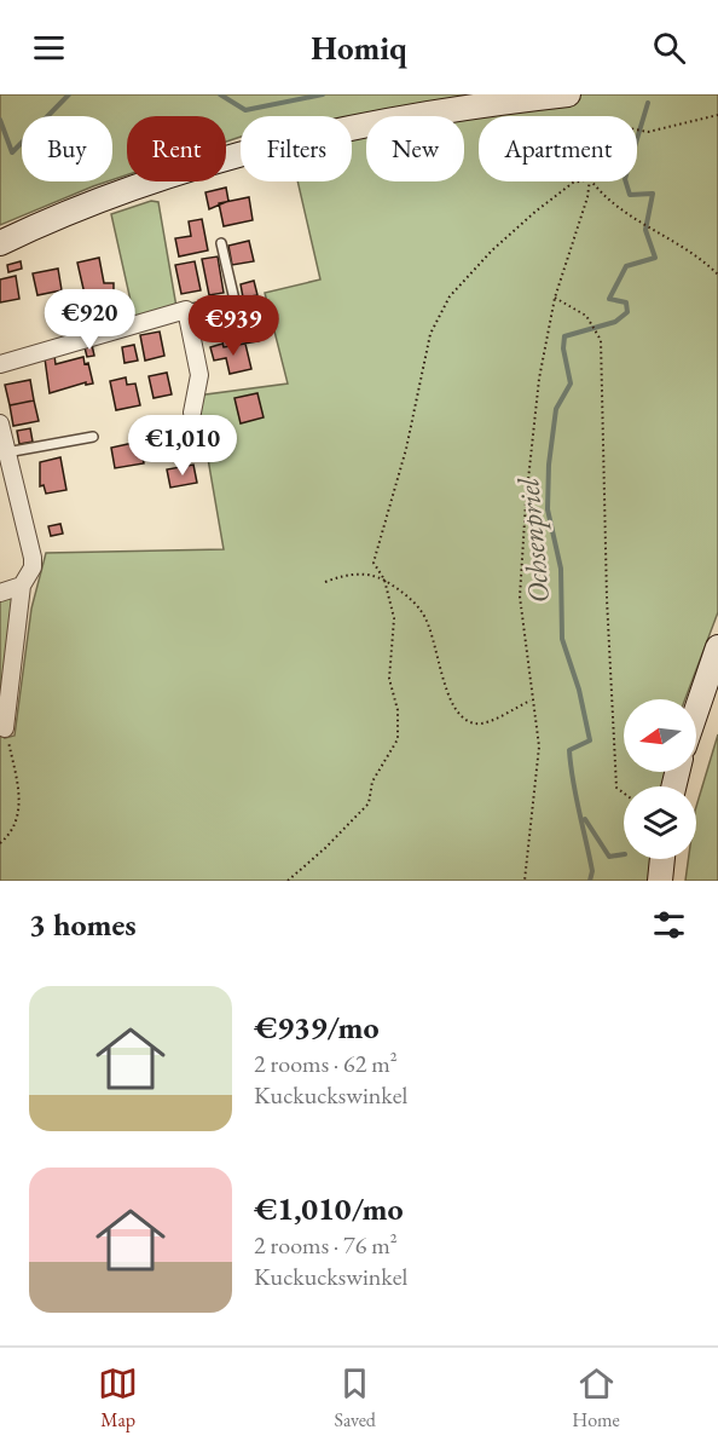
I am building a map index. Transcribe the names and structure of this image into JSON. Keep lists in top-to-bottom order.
{
  "water": ["Ochsenpriel"],
  "north": "left",
  "page": {
    "header": "Homiq",
    "chip": [
      "Buy",
      "Rent",
      "Filters",
      "New",
      "Apartment"
    ],
    "price": ["€920", "€939", "€1,010"],
    "heading": "3 homes",
    "list": [
      {
        "name": "€939/mo",
        "note": "2 rooms · 62 m² · Kuckuckswinkel"
      },
      {
        "name": "€1,010/mo",
        "note": "2 rooms · 76 m² · Kuckuckswinkel"
      }
    ],
    "tabs": ["Map", "Saved", "Home"]
  }
}
